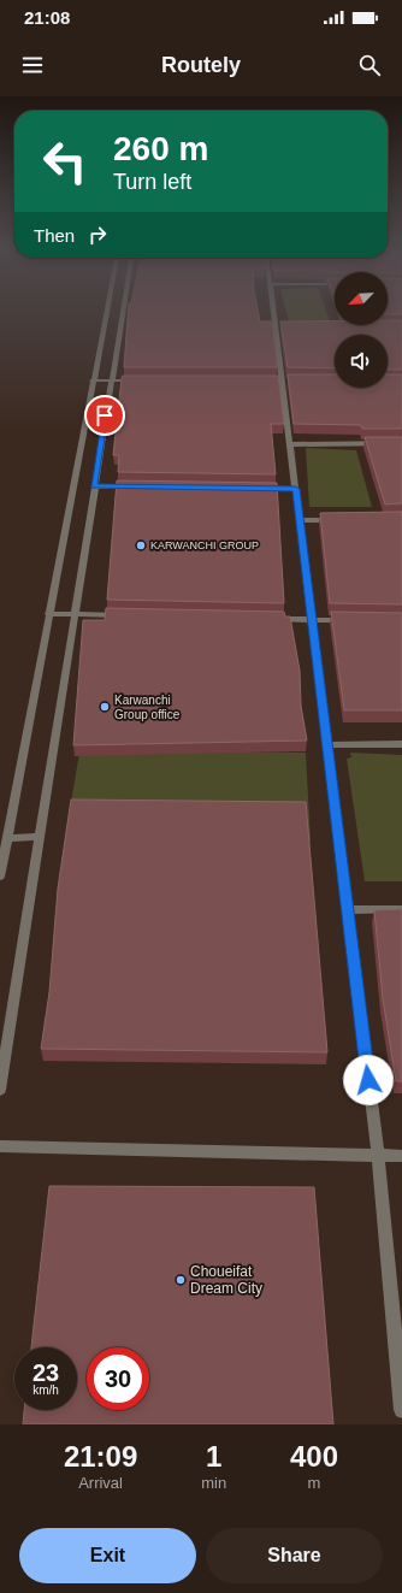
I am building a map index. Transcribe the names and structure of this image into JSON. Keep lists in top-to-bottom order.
{
  "places": ["KARWANCHI GROUP", "Karwanchi Group office", "Choueifat Dream City"],
  "north": "bottom left",
  "page": {
    "status": "21:08",
    "header": "Routely",
    "turn": ["260 m", "Turn left"],
    "then": "Then",
    "speed": "23 km/h",
    "limit": "30",
    "eta": [
      "21:09",
      "Arrival",
      "1",
      "min",
      "400",
      "m"
    ],
    "buttons": ["Exit", "Share"]
  }
}
